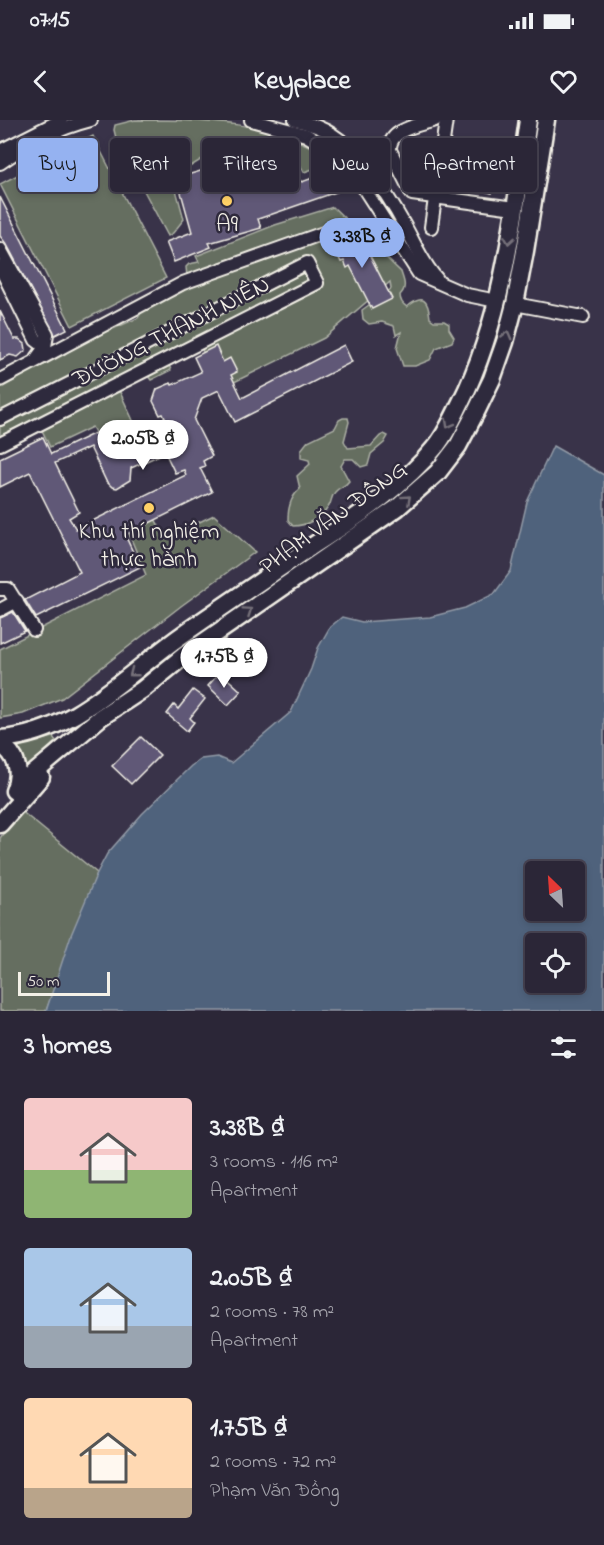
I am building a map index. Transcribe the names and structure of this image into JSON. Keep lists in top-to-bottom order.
{
  "streets": {
    "main road": ["PHẠM VĂN ĐỒNG"],
    "street": ["ĐƯỜNG THANH NIÊN"]
  },
  "places": ["A9", "Khu thí nghiệm thực hành"],
  "scale_bar": "50 m",
  "north": "top left",
  "page": {
    "status": "07:15",
    "header": "Keyplace",
    "chip": [
      "Buy",
      "Rent",
      "Filters",
      "New",
      "Apartment"
    ],
    "price": ["3.38B ₫", "2.05B ₫", "1.75B ₫"],
    "scale": "50 m",
    "heading": "3 homes",
    "list": [
      {
        "name": "3.38B ₫",
        "note": "3 rooms · 116 m² · Apartment"
      },
      {
        "name": "2.05B ₫",
        "note": "2 rooms · 78 m² · Apartment"
      },
      {
        "name": "1.75B ₫",
        "note": "2 rooms · 72 m² · Phạm Văn Đồng"
      }
    ]
  }
}
